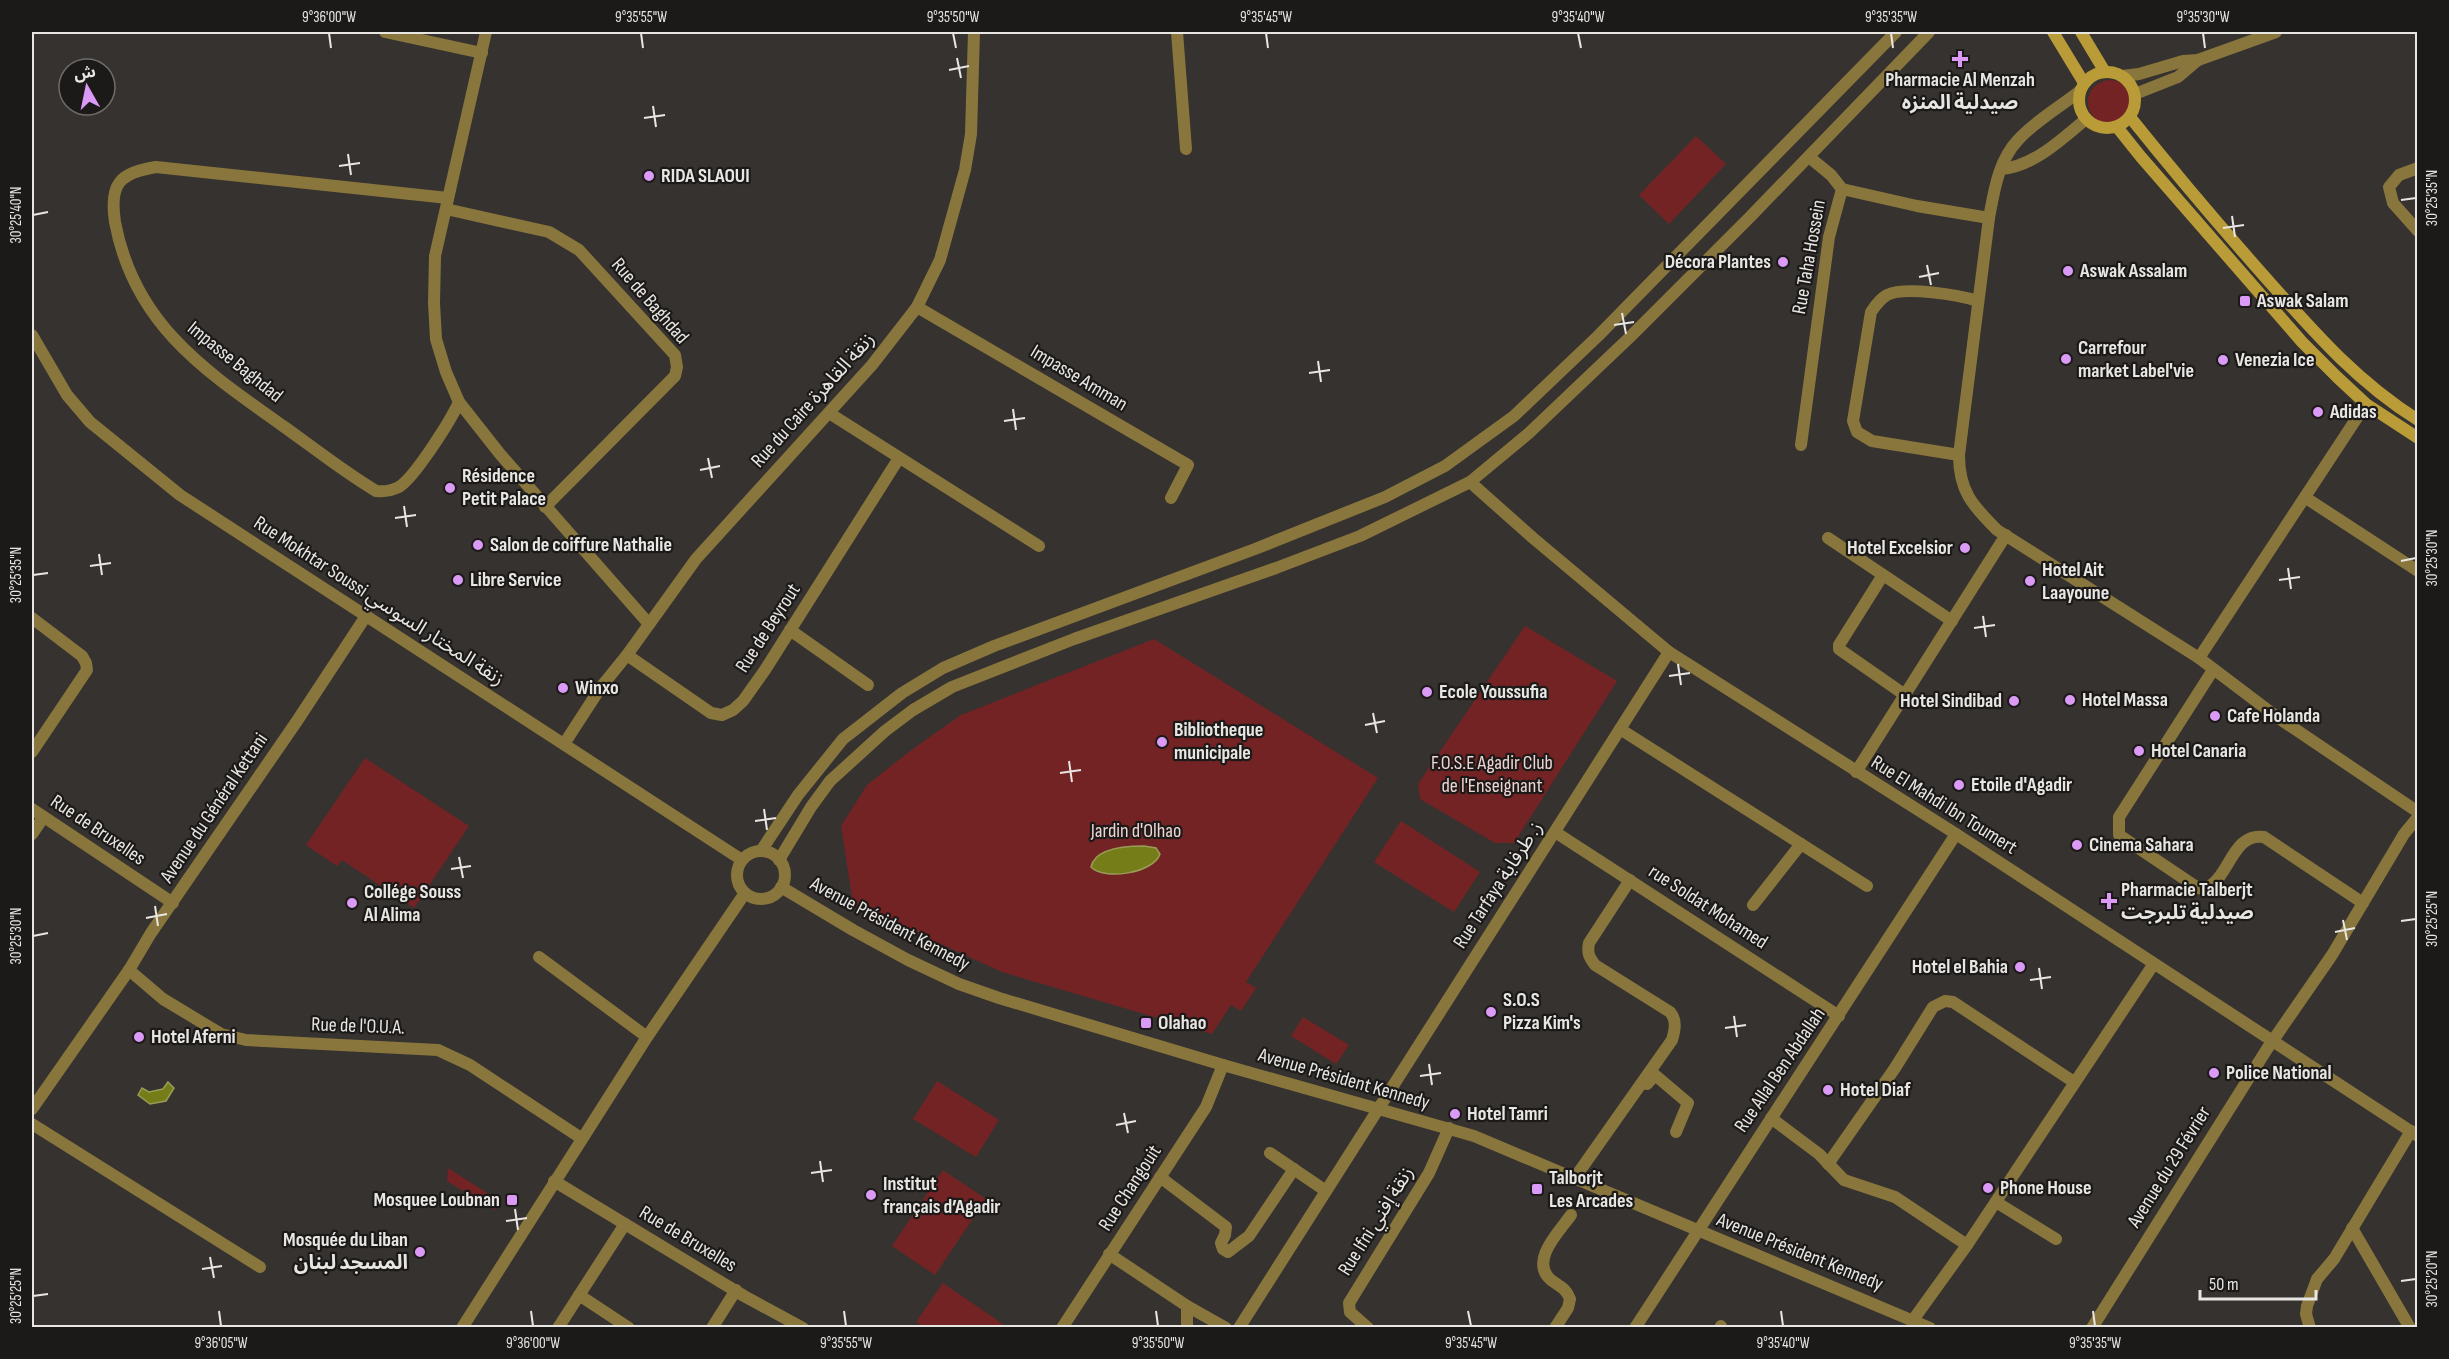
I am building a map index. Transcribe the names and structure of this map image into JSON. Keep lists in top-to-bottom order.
{
  "streets": {
    "street": [
      "Rue Taha Hossein",
      "Rue de Baghdad",
      "Impasse Baghdad",
      "Impasse Amman",
      "Rue du Caire زنقة القاهرة",
      "Rue Mokhtar Soussi زنقة المختار السوسي",
      "Rue de Beyrout",
      "Rue El Mahdi Ibn Toumert",
      "Avenue du Général Kettani",
      "Rue de Bruxelles",
      "Rue Tarfaya ز. طرفاية",
      "rue Soldat Mohamed",
      "Avenue Président Kennedy",
      "Rue de l'O.U.A.",
      "Rue Allal Ben Abdallah",
      "Avenue du 29 Février",
      "Rue Changouit",
      "Rue Ifni زنقة إفني"
    ]
  },
  "crossings": [
    ["Rue de Baghdad", "Impasse Baghdad"],
    ["Impasse Amman", "Rue du Caire زنقة القاهرة"],
    ["Rue du Caire زنقة القاهرة", "Rue Mokhtar Soussi زنقة المختار السوسي"],
    ["Rue du Caire زنقة القاهرة", "Rue de Beyrout"],
    ["Rue Mokhtar Soussi زنقة المختار السوسي", "Avenue du Général Kettani"],
    ["Rue Mokhtar Soussi زنقة المختار السوسي", "Avenue Président Kennedy"],
    ["Rue El Mahdi Ibn Toumert", "Rue Tarfaya ز. طرفاية"],
    ["Rue El Mahdi Ibn Toumert", "Rue Allal Ben Abdallah"],
    ["Rue El Mahdi Ibn Toumert", "Avenue du 29 Février"],
    ["Avenue du Général Kettani", "Rue de Bruxelles"],
    ["Avenue du Général Kettani", "Rue de l'O.U.A."],
    ["Rue Tarfaya ز. طرفاية", "rue Soldat Mohamed"],
    ["Rue Tarfaya ز. طرفاية", "Avenue Président Kennedy"],
    ["rue Soldat Mohamed", "Rue Allal Ben Abdallah"],
    ["Avenue Président Kennedy", "Rue Allal Ben Abdallah"],
    ["Avenue Président Kennedy", "Rue Changouit"],
    ["Avenue Président Kennedy", "Rue Ifni زنقة إفني"]
  ],
  "parks": ["F.O.S.E Agadir Club de l'Enseignant", "Jardin d'Olhao"],
  "places": {
    "health": ["Pharmacie Al Menzah صيدلية المنزه", "Pharmacie Talberjt صيدلية تلبرجت"],
    "other": [
      "RIDA SLAOUI",
      "Décora Plantes",
      "Aswak Assalam",
      "Carrefour market Label'vie",
      "Venezia Ice",
      "Adidas",
      "Résidence Petit Palace",
      "Salon de coiffure Nathalie",
      "Hotel Excelsior",
      "Libre Service",
      "Hotel Ait Laayoune",
      "Winxo",
      "Ecole Youssufia",
      "Hotel Massa",
      "Hotel Sindibad",
      "Cafe Holanda",
      "Bibliotheque municipale",
      "Hotel Canaria",
      "Etoile d'Agadir",
      "Cinema Sahara",
      "Collége Souss Al Alima",
      "Hotel el Bahia",
      "S.O.S Pizza Kim's",
      "Hotel Aferni",
      "Police National",
      "Hotel Diaf",
      "Hotel Tamri",
      "Phone House",
      "Institut français d’Agadir",
      "Mosquée du Liban المسجد لبنان"
    ],
    "transit": [
      "Aswak Salam",
      "Olahao",
      "Talborjt Les Arcades",
      "Mosquee Loubnan"
    ]
  },
  "scale_bar": "50 m",
  "north": "top",
  "coordinates": [
    "9°36'00\"W",
    "9°35'55\"W",
    "9°35'50\"W",
    "9°35'45\"W",
    "9°35'40\"W",
    "9°35'35\"W",
    "9°35'30\"W",
    "30°25'35\"N",
    "30°25'40\"N",
    "30°25'30\"N",
    "30°25'25\"N",
    "30°25'20\"N",
    "9°36'05\"W"
  ]
}
